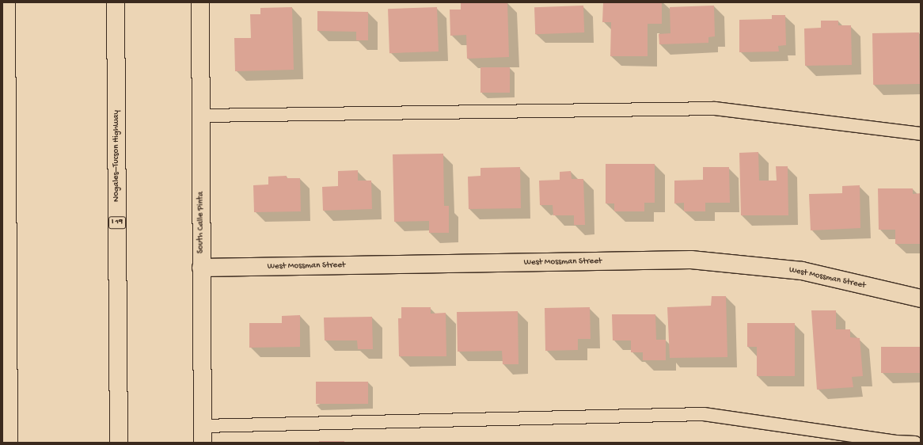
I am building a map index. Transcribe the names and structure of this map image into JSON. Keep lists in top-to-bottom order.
{
  "streets": {
    "main road": [
      "Nogales–Tucson Highway",
      "I 19",
      "South Calle Pinta",
      "West Mossman Street"
    ]
  },
  "crossings": [
    ["South Calle Pinta", "West Mossman Street"]
  ]
}
